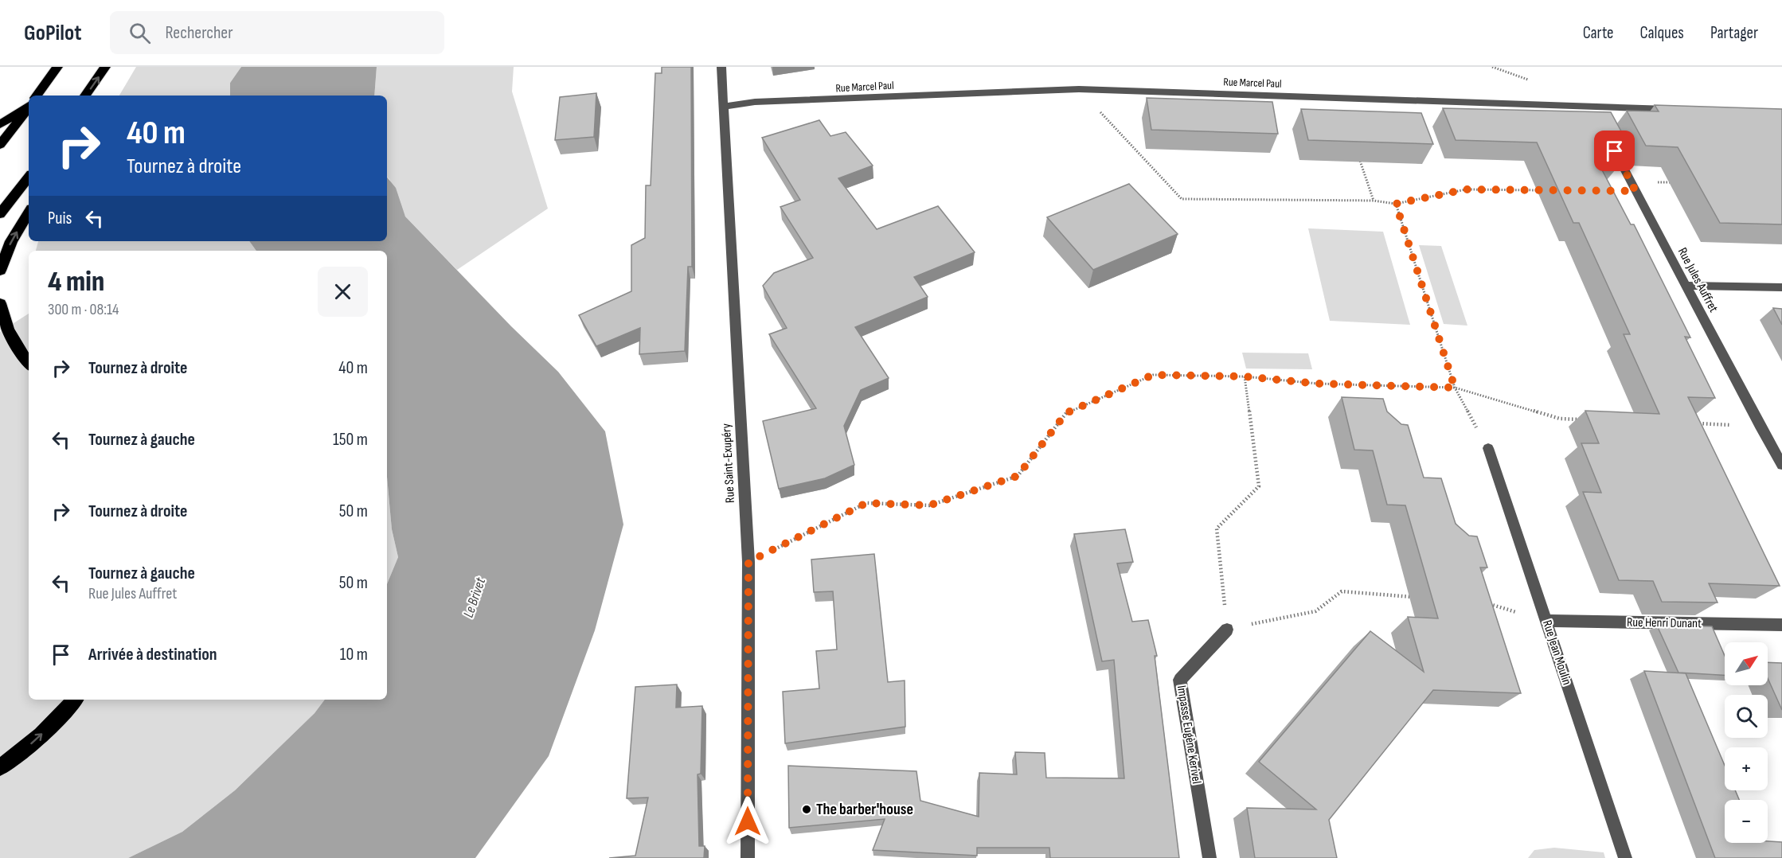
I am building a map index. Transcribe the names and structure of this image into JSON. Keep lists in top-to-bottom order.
{
  "streets": {
    "street": [
      "Rue Marcel Paul",
      "Rue Jules Auffret",
      "Rue Saint-Exupéry",
      "Rue Henri Dunant",
      "Rue Jean Moulin",
      "Impasse Eugène Kerivel"
    ]
  },
  "crossings": [
    ["Rue Marcel Paul", "Rue Saint-Exupéry"],
    ["Rue Henri Dunant", "Rue Jean Moulin"]
  ],
  "water": ["Le Brivet"],
  "places": ["The barber'house"],
  "north": "top right",
  "page": {
    "header": "GoPilot",
    "search": "Rechercher",
    "nav": ["Carte", "Calques", "Partager"],
    "turn": ["40 m", "Tournez à droite"],
    "then": "Puis",
    "heading": ["4 min", "300 m · 08:14"],
    "list": [
      {
        "name": "Tournez à droite",
        "value": "40 m"
      },
      {
        "name": "Tournez à gauche",
        "value": "150 m"
      },
      {
        "name": "Tournez à droite",
        "value": "50 m"
      },
      {
        "name": "Tournez à gauche",
        "note": "Rue Jules Auffret",
        "value": "50 m"
      },
      {
        "name": "Arrivée à destination",
        "value": "10 m"
      }
    ],
    "map_buttons": ["+", "−"]
  }
}
